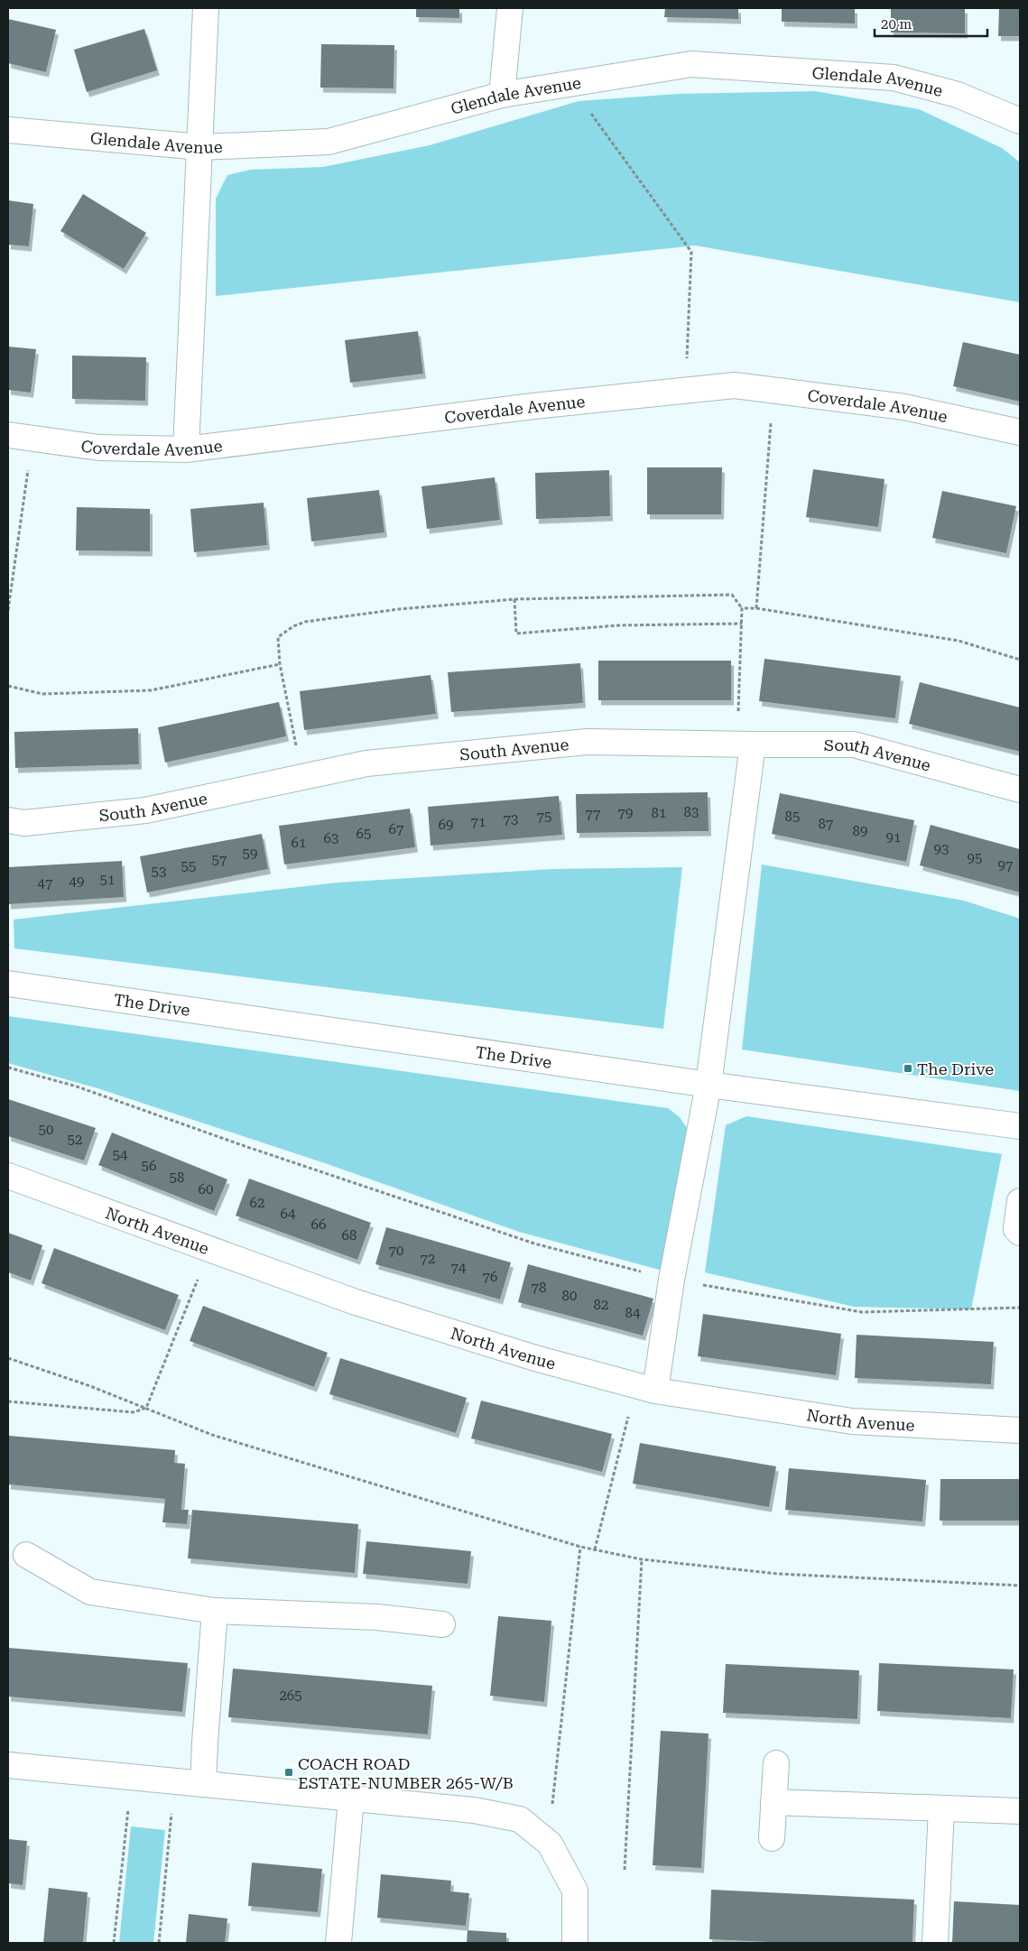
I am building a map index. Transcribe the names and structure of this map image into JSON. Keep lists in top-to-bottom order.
{
  "streets": {
    "street": [
      "Glendale Avenue",
      "Coverdale Avenue",
      "South Avenue",
      "The Drive",
      "North Avenue"
    ]
  },
  "places": {
    "transit": ["The Drive", "COACH ROAD ESTATE-NUMBER 265-W/B"]
  },
  "house_numbers": [
    "83",
    "79",
    "81",
    "77",
    "75",
    "85",
    "73",
    "71",
    "87",
    "69",
    "67",
    "89",
    "65",
    "91",
    "63",
    "61",
    "93",
    "59",
    "95",
    "57",
    "97",
    "55",
    "53",
    "51",
    "49",
    "47",
    "50",
    "52",
    "54",
    "56",
    "58",
    "60",
    "62",
    "64",
    "66",
    "68",
    "70",
    "72",
    "74",
    "76",
    "78",
    "80",
    "82",
    "84",
    "265"
  ],
  "scale_bar": "20 m"
}
